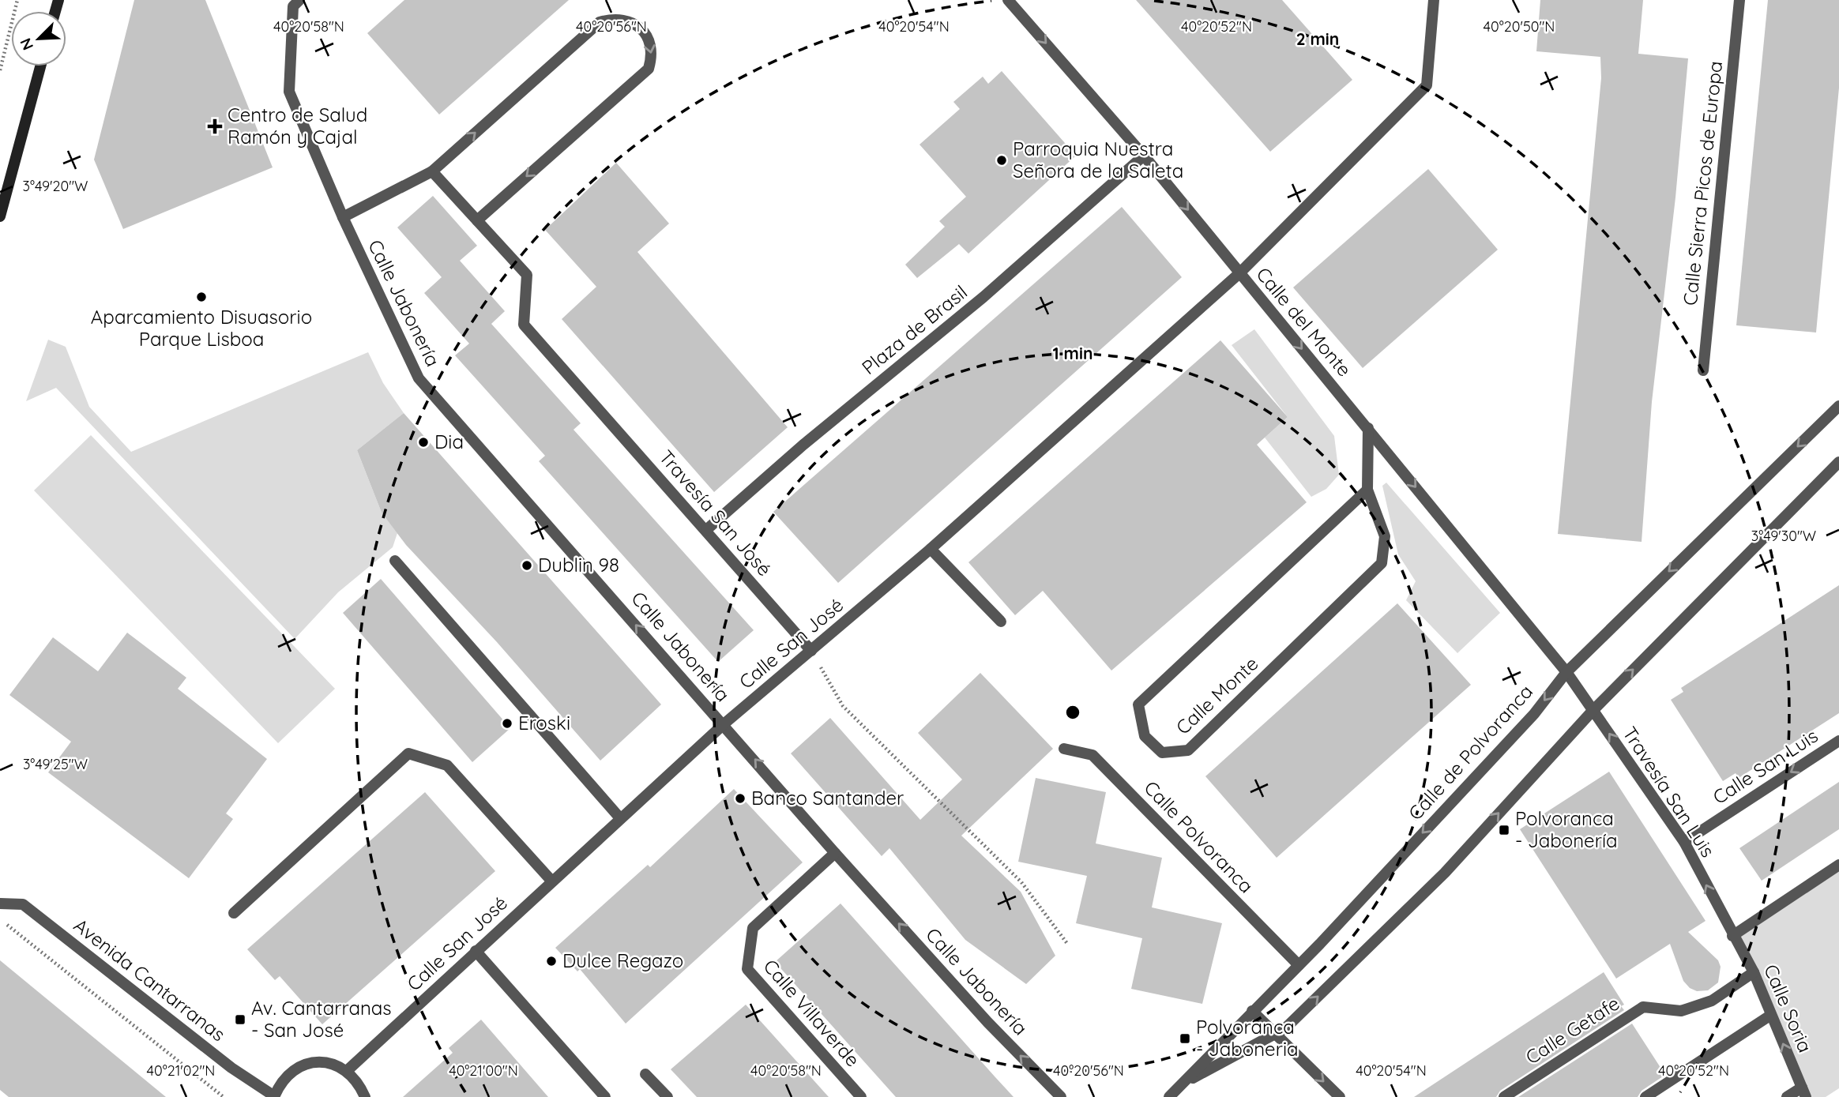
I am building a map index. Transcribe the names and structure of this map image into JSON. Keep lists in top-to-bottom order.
{
  "streets": {
    "street": [
      "Calle Sierra Picos de Europa",
      "Calle Jabonería",
      "Calle del Monte",
      "Plaza de Brasil",
      "Travesía San José",
      "Calle San José",
      "Calle Monte",
      "Calle de Polvoranca",
      "Calle San Luis",
      "Travesía San Luis",
      "Calle Polvoranca",
      "Avenida Cantarranas",
      "Calle Soria",
      "Calle Villaverde",
      "Calle Getafe"
    ]
  },
  "crossings": [
    ["Calle Jabonería", "Calle San José"],
    ["Calle Jabonería", "Calle Villaverde"],
    ["Calle del Monte", "Plaza de Brasil"],
    ["Calle del Monte", "Calle San José"],
    ["Calle del Monte", "Calle Monte"],
    ["Calle del Monte", "Calle de Polvoranca"],
    ["Calle del Monte", "Travesía San Luis"],
    ["Plaza de Brasil", "Travesía San José"],
    ["Travesía San José", "Calle San José"],
    ["Calle de Polvoranca", "Travesía San Luis"],
    ["Calle de Polvoranca", "Calle Polvoranca"],
    ["Calle San Luis", "Travesía San Luis"],
    ["Travesía San Luis", "Calle Soria"],
    ["Calle Soria", "Calle Getafe"]
  ],
  "one_way": [
    "Calle Jabonería",
    "Calle del Monte",
    "Calle San Luis",
    "Travesía San Luis",
    "Calle Soria"
  ],
  "places": {
    "health": ["Centro de Salud Ramón y Cajal"],
    "other": [
      "Parroquia Nuestra Señora de la Saleta",
      "Aparcamiento Disuasorio Parque Lisboa",
      "Dia",
      "Dublin 98",
      "Eroski",
      "Banco Santander",
      "Dulce Regazo"
    ],
    "transit": ["Polvoranca - Jabonería", "Av. Cantarranas - San José", "Polvoranca - Jaboneria"]
  },
  "north": "bottom left",
  "coordinates": [
    "40°20'58\"N",
    "40°20'56\"N",
    "40°20'54\"N",
    "40°20'50\"N",
    "40°20'52\"N",
    "3°49'20\"W",
    "3°49'30\"W",
    "3°49'25\"W",
    "40°21'02\"N",
    "40°21'00\"N"
  ],
  "rings": ["2 min", "1 min"]
}
